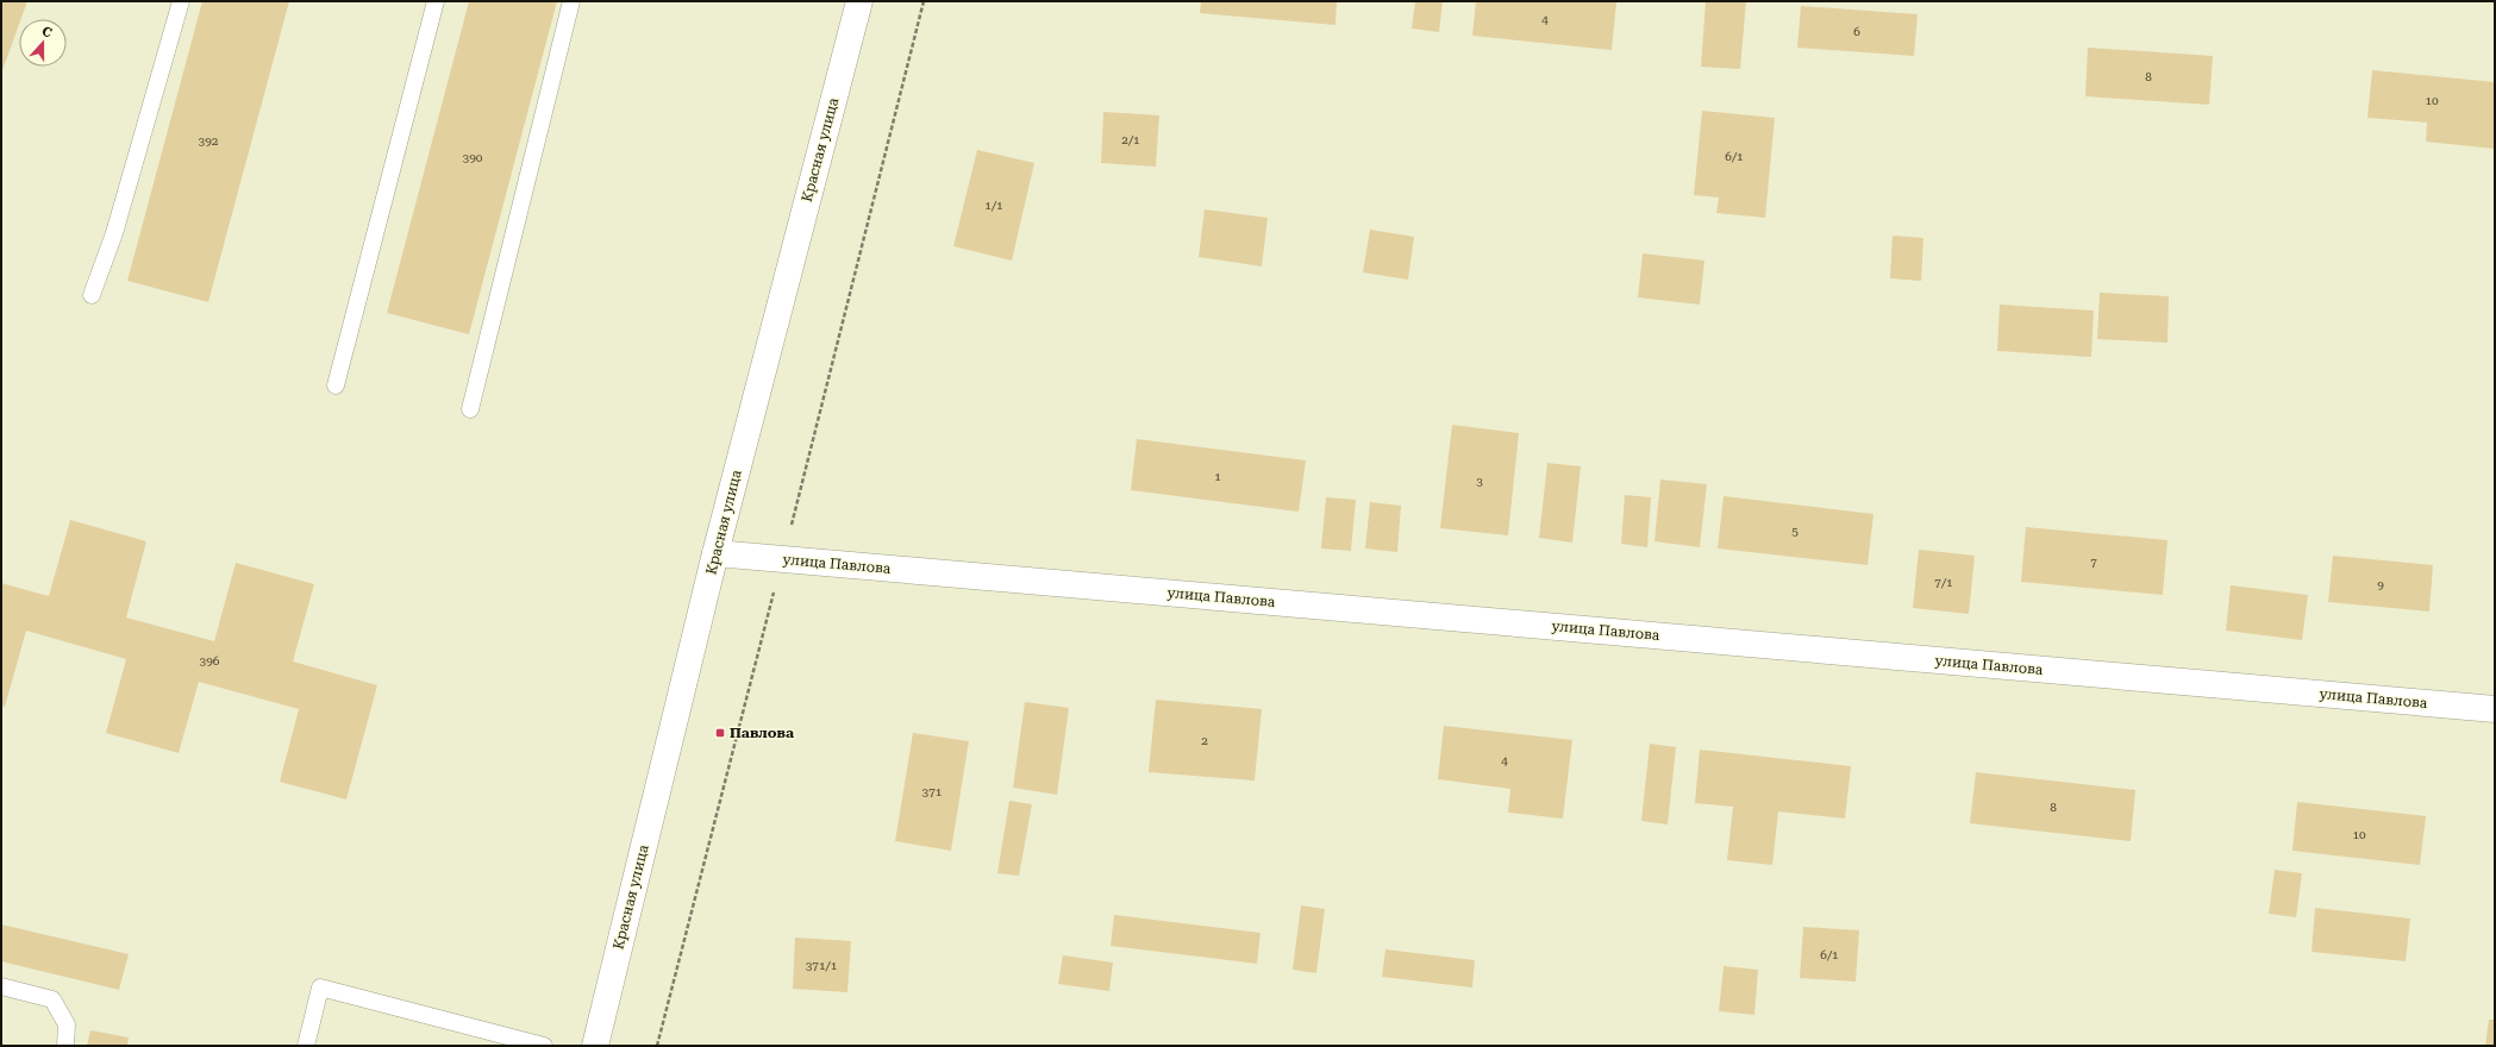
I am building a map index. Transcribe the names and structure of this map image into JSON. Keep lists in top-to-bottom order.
{
  "streets": {
    "street": ["Красная улица", "улица Павлова"]
  },
  "crossings": [
    ["Красная улица", "улица Павлова"]
  ],
  "places": {
    "transit": ["Павлова"]
  },
  "house_numbers": [
    "4",
    "6",
    "8",
    "10",
    "2/1",
    "392",
    "6/1",
    "390",
    "1/1",
    "1",
    "3",
    "5",
    "7",
    "7/1",
    "9",
    "396",
    "2",
    "4",
    "371",
    "8",
    "10",
    "6/1",
    "371/1"
  ],
  "north": "top"
}
